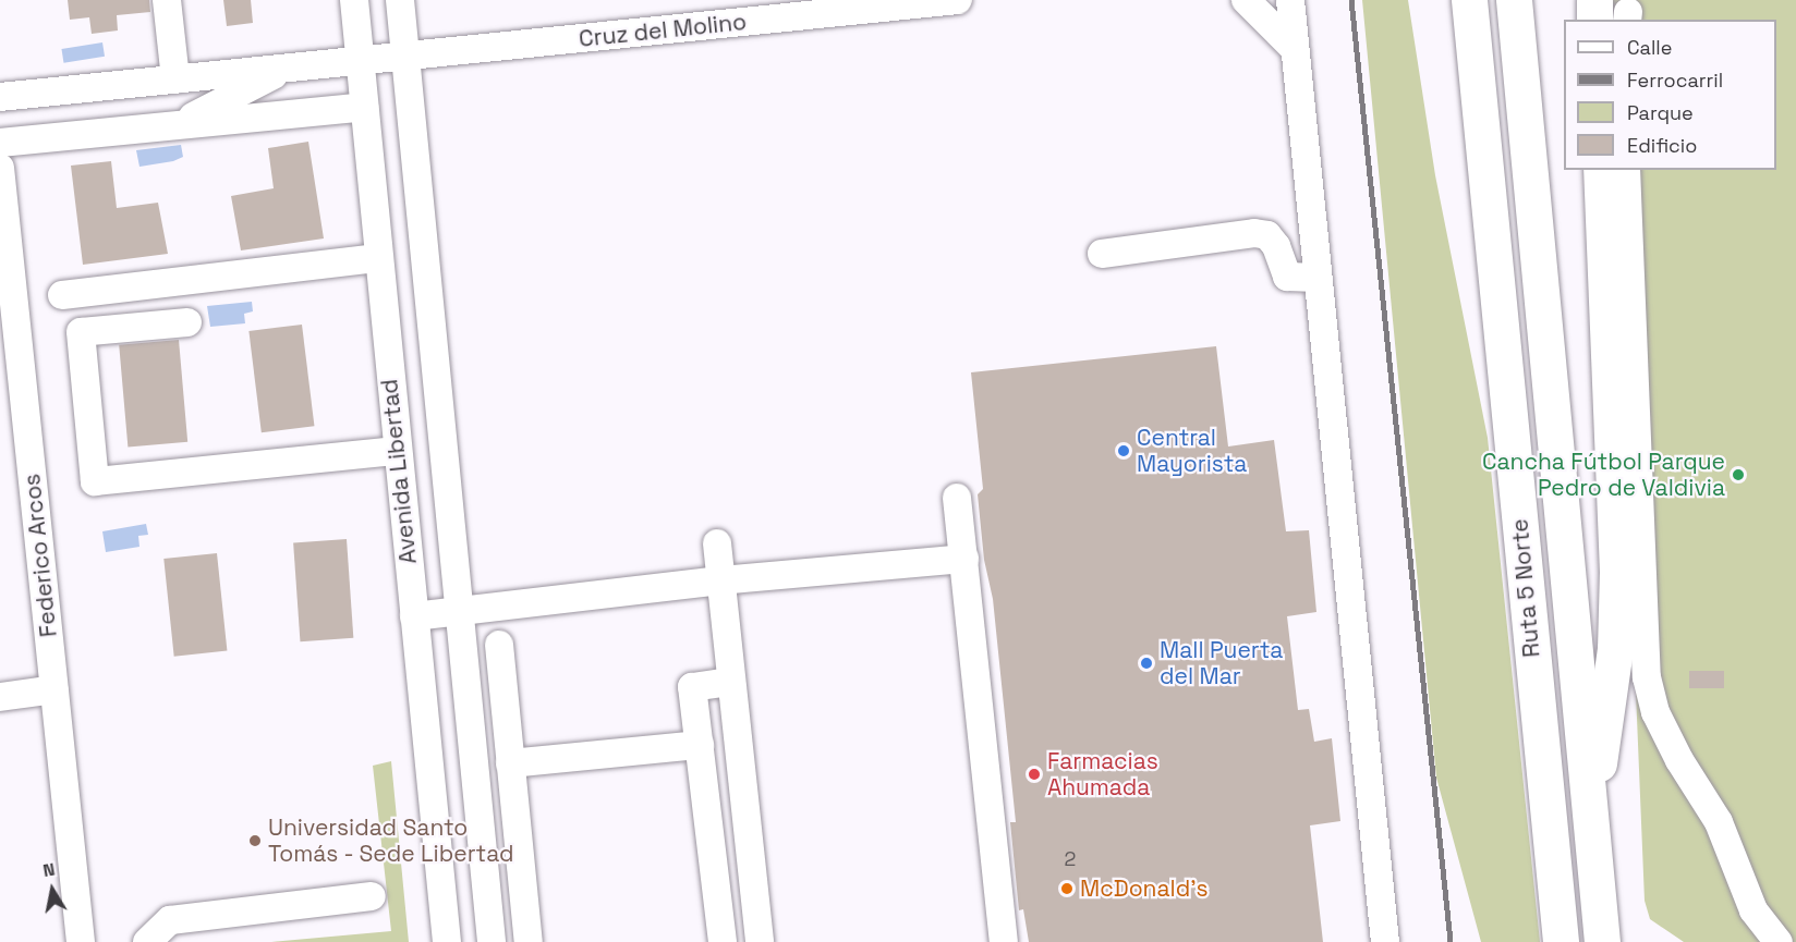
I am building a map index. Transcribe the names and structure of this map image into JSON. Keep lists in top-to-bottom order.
{
  "streets": {
    "highway": ["Ruta 5 Norte"],
    "street": ["Cruz del Molino", "Avenida Libertad", "Federico Arcos"]
  },
  "crossings": [
    ["Cruz del Molino", "Avenida Libertad"]
  ],
  "places": [
    "Central Mayorista",
    "Cancha Fútbol Parque Pedro de Valdivia",
    "Mall Puerta del Mar",
    "Farmacias Ahumada",
    "Universidad Santo Tomás - Sede Libertad",
    "McDonald's"
  ],
  "house_numbers": ["2"],
  "legend": [
    "Calle",
    "Ferrocarril",
    "Parque",
    "Edificio"
  ],
  "north": "top"
}
